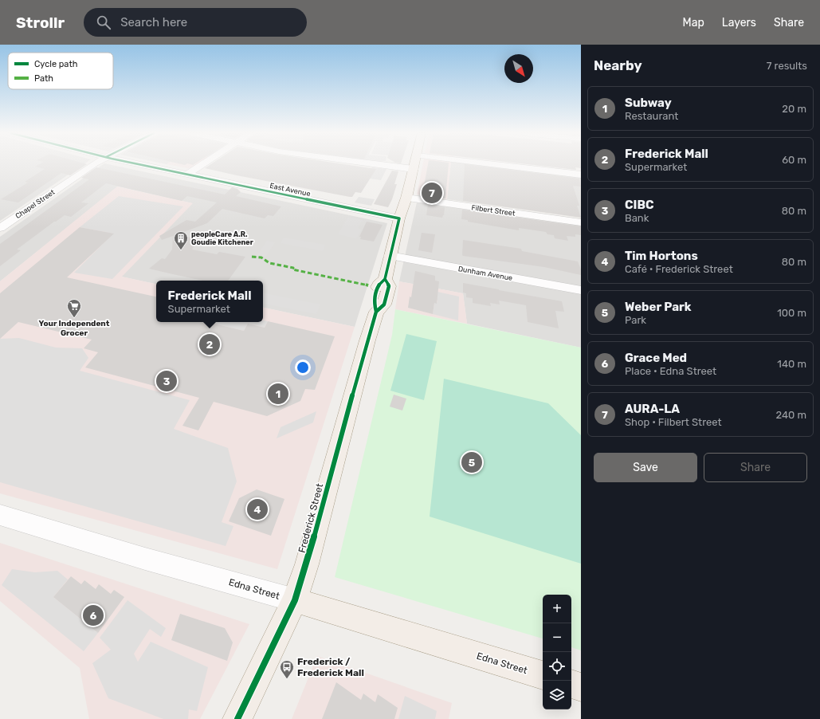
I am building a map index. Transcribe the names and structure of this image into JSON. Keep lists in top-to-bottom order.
{
  "streets": {
    "main road": ["Frederick Street", "Edna Street"],
    "street": [
      "East Avenue",
      "Chapel Street",
      "Filbert Street",
      "Dunham Avenue"
    ]
  },
  "crossings": [
    ["East Avenue", "Frederick Street"],
    ["Filbert Street", "Frederick Street"],
    ["Dunham Avenue", "Frederick Street"],
    ["Frederick Street", "Edna Street"]
  ],
  "places": {
    "building": ["peopleCare A.R. Goudie Kitchener"],
    "supermarket": ["Your Independent Grocer"],
    "bus stop": ["Frederick / Frederick Mall"]
  },
  "legend": ["Cycle path", "Path"],
  "north": "bottom right",
  "page": {
    "header": "Strollr",
    "search": "Search here",
    "nav": ["Map", "Layers", "Share"],
    "heading": ["Nearby", "7 results"],
    "list": [
      {
        "mark": "1",
        "name": "Subway",
        "note": "Restaurant",
        "value": "20 m"
      },
      {
        "mark": "2",
        "name": "Frederick Mall",
        "note": "Supermarket",
        "value": "60 m"
      },
      {
        "mark": "3",
        "name": "CIBC",
        "note": "Bank",
        "value": "80 m"
      },
      {
        "mark": "4",
        "name": "Tim Hortons",
        "note": "Café · Frederick Street",
        "value": "80 m"
      },
      {
        "mark": "5",
        "name": "Weber Park",
        "note": "Park",
        "value": "100 m"
      },
      {
        "mark": "6",
        "name": "Grace Med",
        "note": "Place · Edna Street",
        "value": "140 m"
      },
      {
        "mark": "7",
        "name": "AURA-LA",
        "note": "Shop · Filbert Street",
        "value": "240 m"
      }
    ],
    "pins": [
      "7",
      "2",
      "3",
      "1",
      "5",
      "4",
      "6"
    ],
    "popup": ["Frederick Mall", "Supermarket"],
    "buttons": ["Save", "Share"],
    "map_buttons": ["+", "−"]
  }
}
